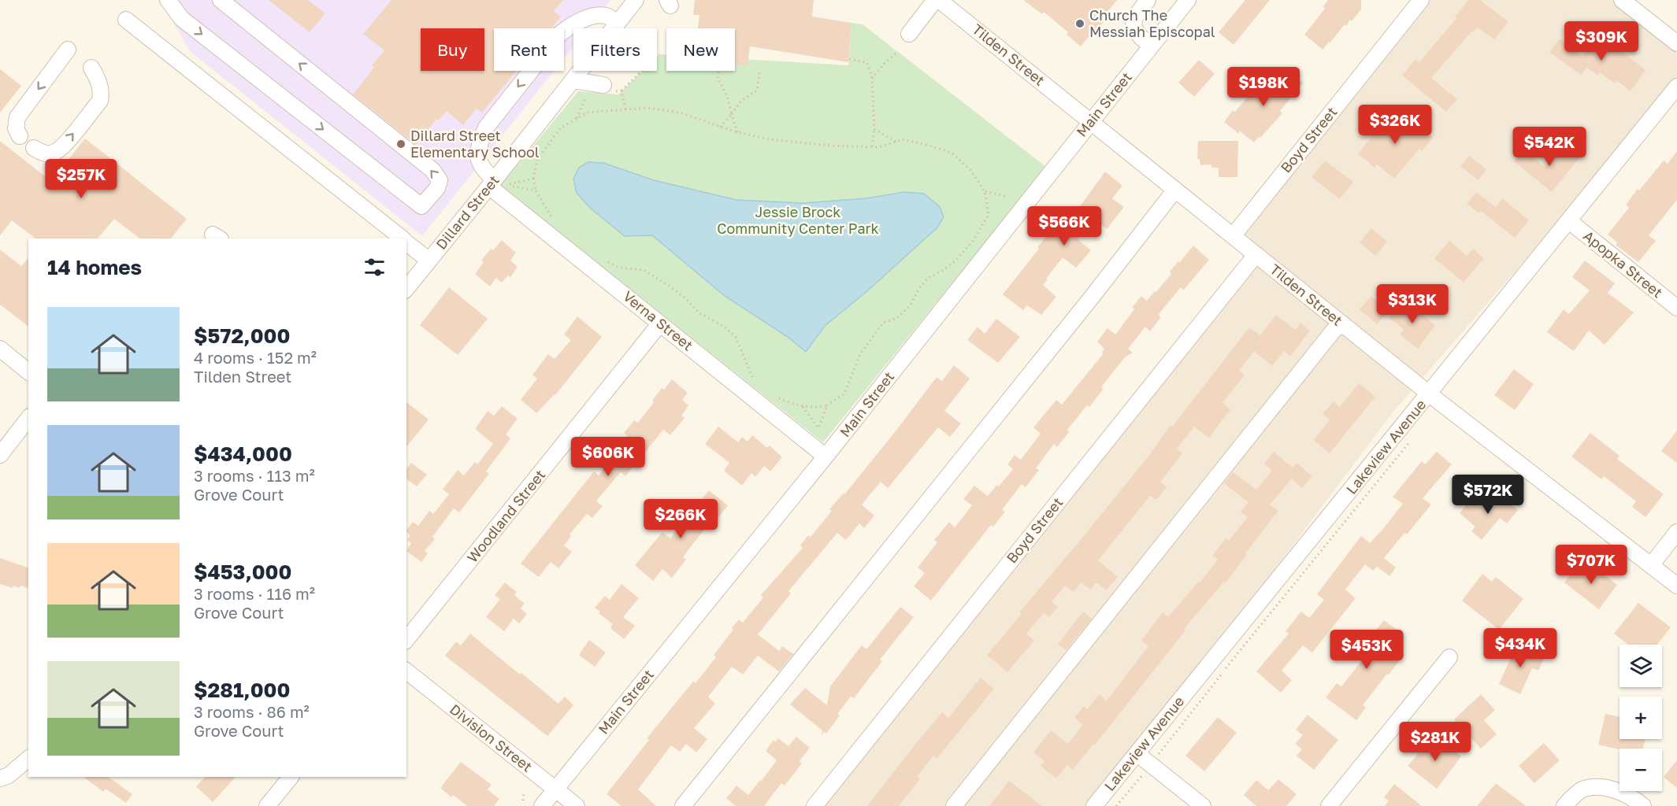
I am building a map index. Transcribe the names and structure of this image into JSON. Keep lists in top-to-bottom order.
{
  "streets": {
    "street": [
      "Tilden Street",
      "Main Street",
      "Boyd Street",
      "Dillard Street",
      "Apopka Street",
      "Verna Street",
      "Lakeview Avenue",
      "Woodland Street",
      "Division Street"
    ]
  },
  "crossings": [
    ["Tilden Street", "Main Street"],
    ["Tilden Street", "Boyd Street"],
    ["Tilden Street", "Lakeview Avenue"],
    ["Main Street", "Verna Street"],
    ["Main Street", "Division Street"],
    ["Dillard Street", "Verna Street"],
    ["Apopka Street", "Lakeview Avenue"],
    ["Verna Street", "Woodland Street"]
  ],
  "parks": ["Jessie Brock Community Center Park"],
  "places": ["Church The Messiah Episcopal", "Dillard Street Elementary School"],
  "page": {
    "price": [
      "$309K",
      "$198K",
      "$326K",
      "$542K",
      "$257K",
      "$566K",
      "$313K",
      "$606K",
      "$572K",
      "$266K",
      "$707K",
      "$434K",
      "$453K",
      "$281K"
    ],
    "chip": [
      "Buy",
      "Rent",
      "Filters",
      "New"
    ],
    "heading": "14 homes",
    "list": [
      {
        "name": "$572,000",
        "note": "4 rooms · 152 m² · Tilden Street"
      },
      {
        "name": "$434,000",
        "note": "3 rooms · 113 m² · Grove Court"
      },
      {
        "name": "$453,000",
        "note": "3 rooms · 116 m² · Grove Court"
      },
      {
        "name": "$281,000",
        "note": "3 rooms · 86 m² · Grove Court"
      }
    ],
    "map_buttons": ["+", "−"]
  }
}
